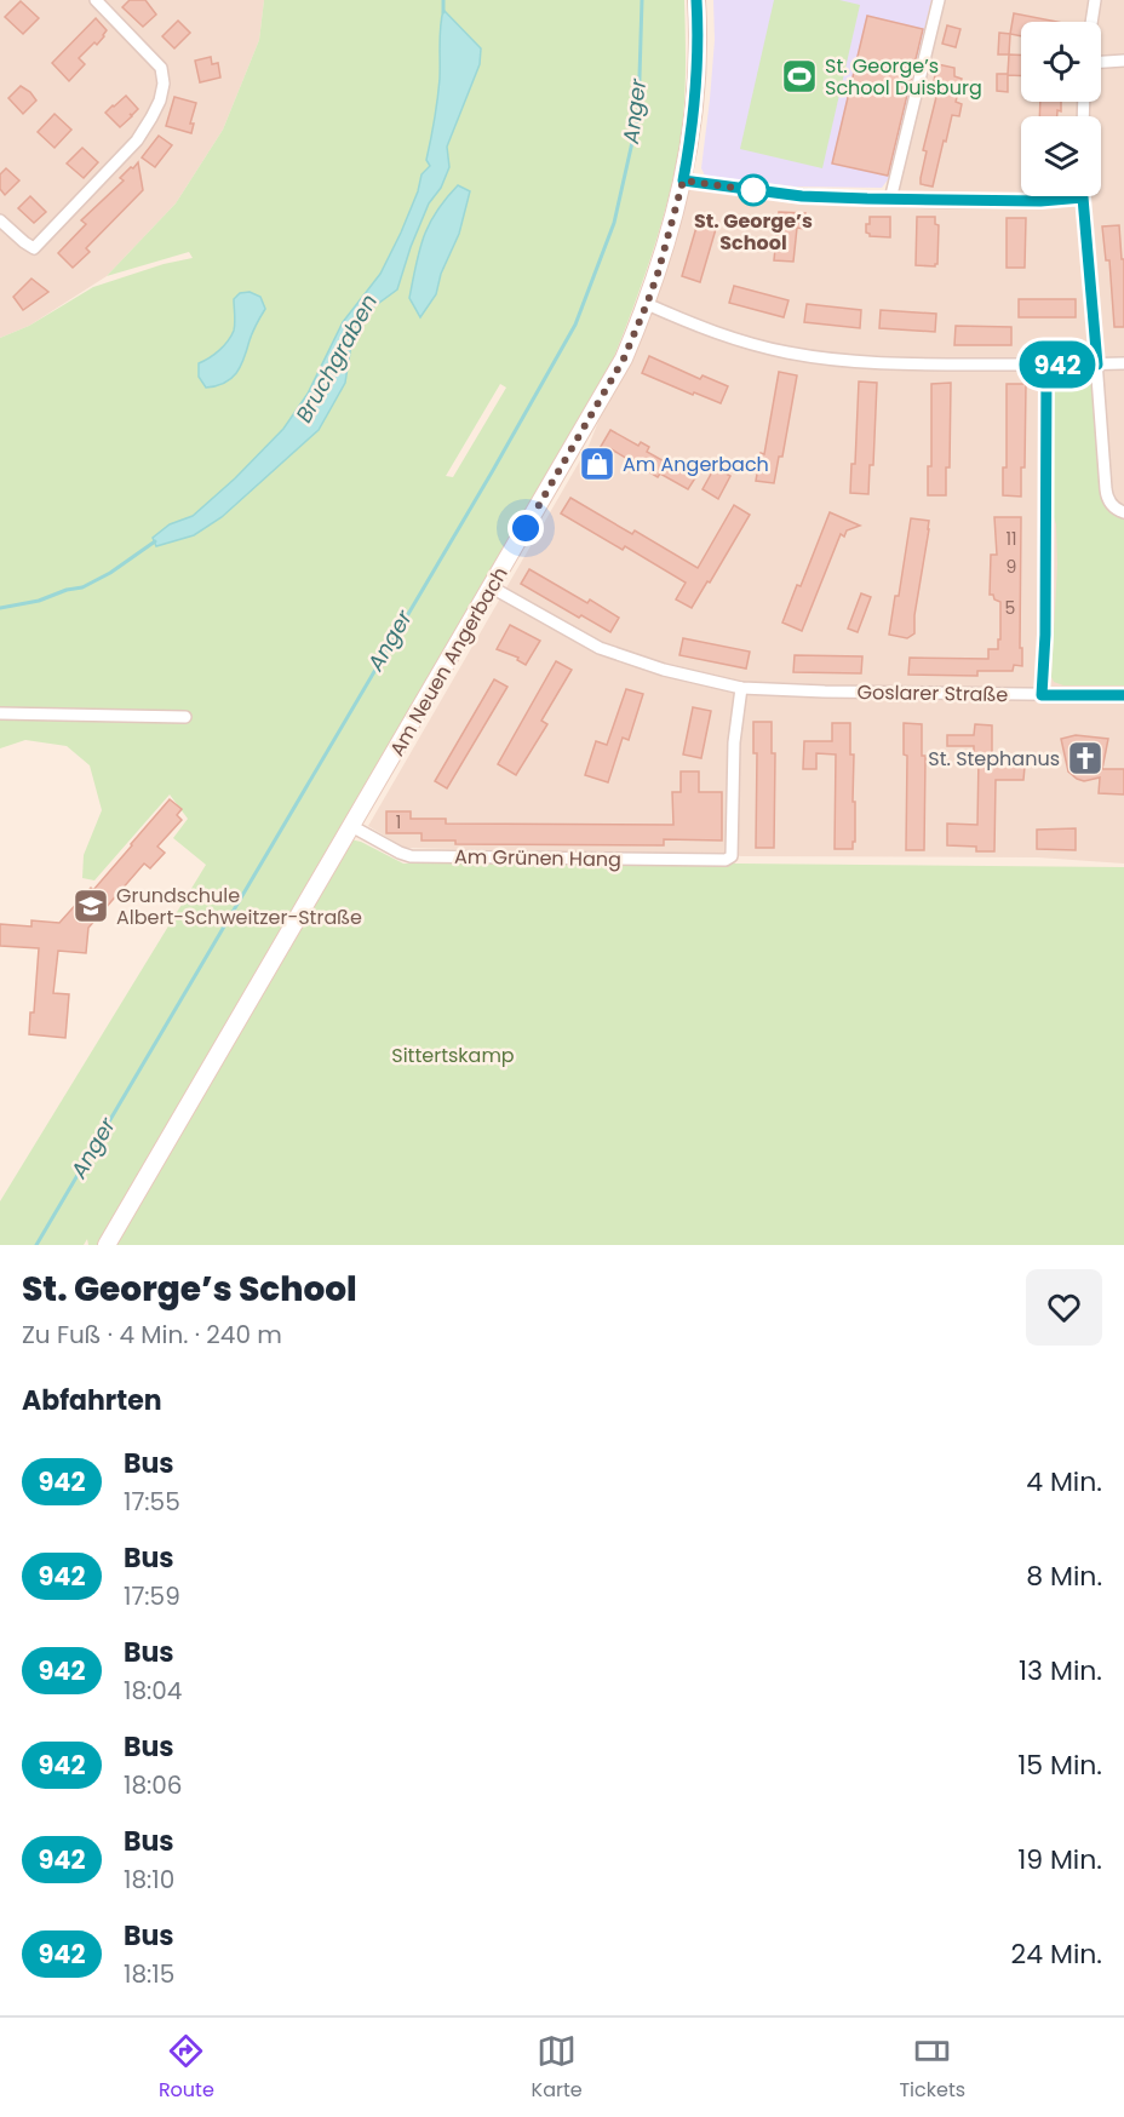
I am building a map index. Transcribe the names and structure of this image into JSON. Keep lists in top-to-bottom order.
{
  "streets": {
    "street": ["Am Neuen Angerbach", "Goslarer Straße", "Am Grünen Hang"]
  },
  "crossings": [
    ["Am Neuen Angerbach", "Goslarer Straße"],
    ["Am Neuen Angerbach", "Am Grünen Hang"],
    ["Goslarer Straße", "Am Grünen Hang"]
  ],
  "water": ["Anger", "Bruchgraben"],
  "parks": ["Sittertskamp"],
  "places": {
    "sports": ["St. George’s School Duisburg"],
    "other": ["St. George’s School"],
    "shop": ["Am Angerbach"],
    "church": ["St. Stephanus"],
    "school or university": ["Grundschule Albert-Schweitzer-Straße"]
  },
  "lines": ["bus line 942"],
  "house_numbers": [
    "11",
    "9",
    "5",
    "1"
  ],
  "page": {
    "on_map": "942",
    "heading": [
      ["St. George’s School", "Zu Fuß · 4 Min. · 240 m"],
      "Abfahrten"
    ],
    "list": [
      {
        "mark": "942",
        "name": "Bus",
        "note": "17:55",
        "value": "4 Min."
      },
      {
        "mark": "942",
        "name": "Bus",
        "note": "17:59",
        "value": "8 Min."
      },
      {
        "mark": "942",
        "name": "Bus",
        "note": "18:04",
        "value": "13 Min."
      },
      {
        "mark": "942",
        "name": "Bus",
        "note": "18:06",
        "value": "15 Min."
      },
      {
        "mark": "942",
        "name": "Bus",
        "note": "18:10",
        "value": "19 Min."
      },
      {
        "mark": "942",
        "name": "Bus",
        "note": "18:15",
        "value": "24 Min."
      }
    ],
    "tabs": ["Route", "Karte", "Tickets"]
  }
}
